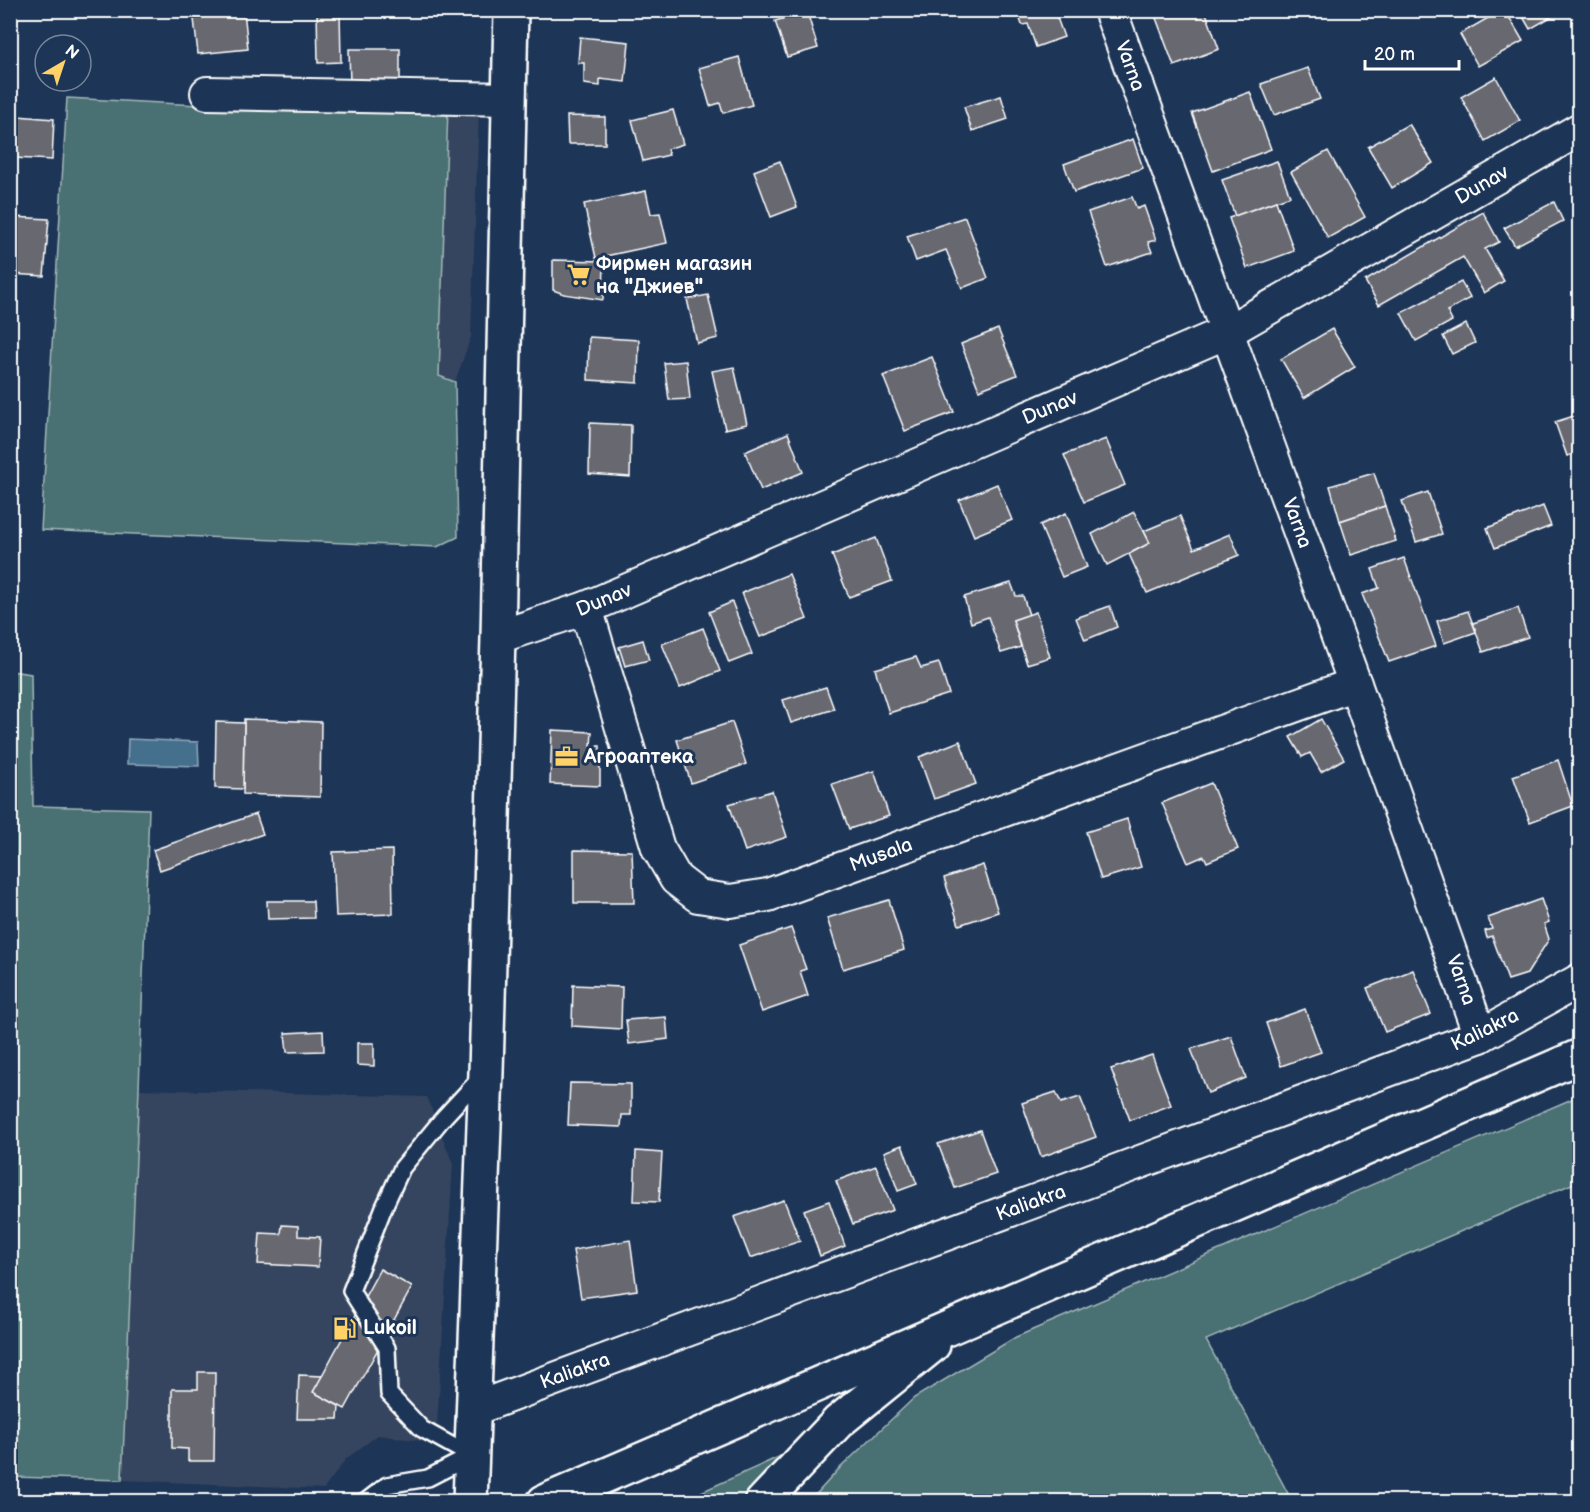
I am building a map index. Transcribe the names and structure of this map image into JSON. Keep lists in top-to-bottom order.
{
  "streets": {
    "street": [
      "Varna",
      "Dunav",
      "Musala",
      "Kaliakra"
    ]
  },
  "crossings": [
    ["Varna", "Dunav"],
    ["Varna", "Musala"],
    ["Varna", "Kaliakra"],
    ["Dunav", "Musala"]
  ],
  "places": {
    "supermarket": ["Фирмен магазин на \"Джиев\""],
    "office": ["Агроаптека"],
    "fuel station": ["Lukoil"]
  },
  "scale_bar": "20 m",
  "north": "top right"
}
